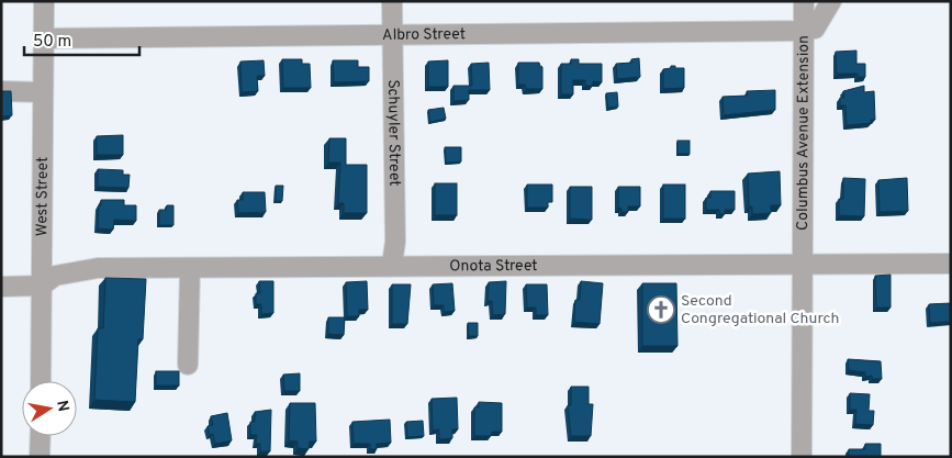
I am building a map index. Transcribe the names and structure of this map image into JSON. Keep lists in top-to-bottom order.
{
  "streets": {
    "street": [
      "Albro Street",
      "Schuyler Street",
      "Columbus Avenue Extension",
      "West Street",
      "Onota Street"
    ]
  },
  "crossings": [
    ["Albro Street", "Schuyler Street"],
    ["Albro Street", "Columbus Avenue Extension"],
    ["Albro Street", "West Street"],
    ["Schuyler Street", "Onota Street"],
    ["Columbus Avenue Extension", "Onota Street"],
    ["West Street", "Onota Street"]
  ],
  "places": {
    "church": ["Second Congregational Church"]
  },
  "scale_bar": "50 m",
  "north": "right"
}
